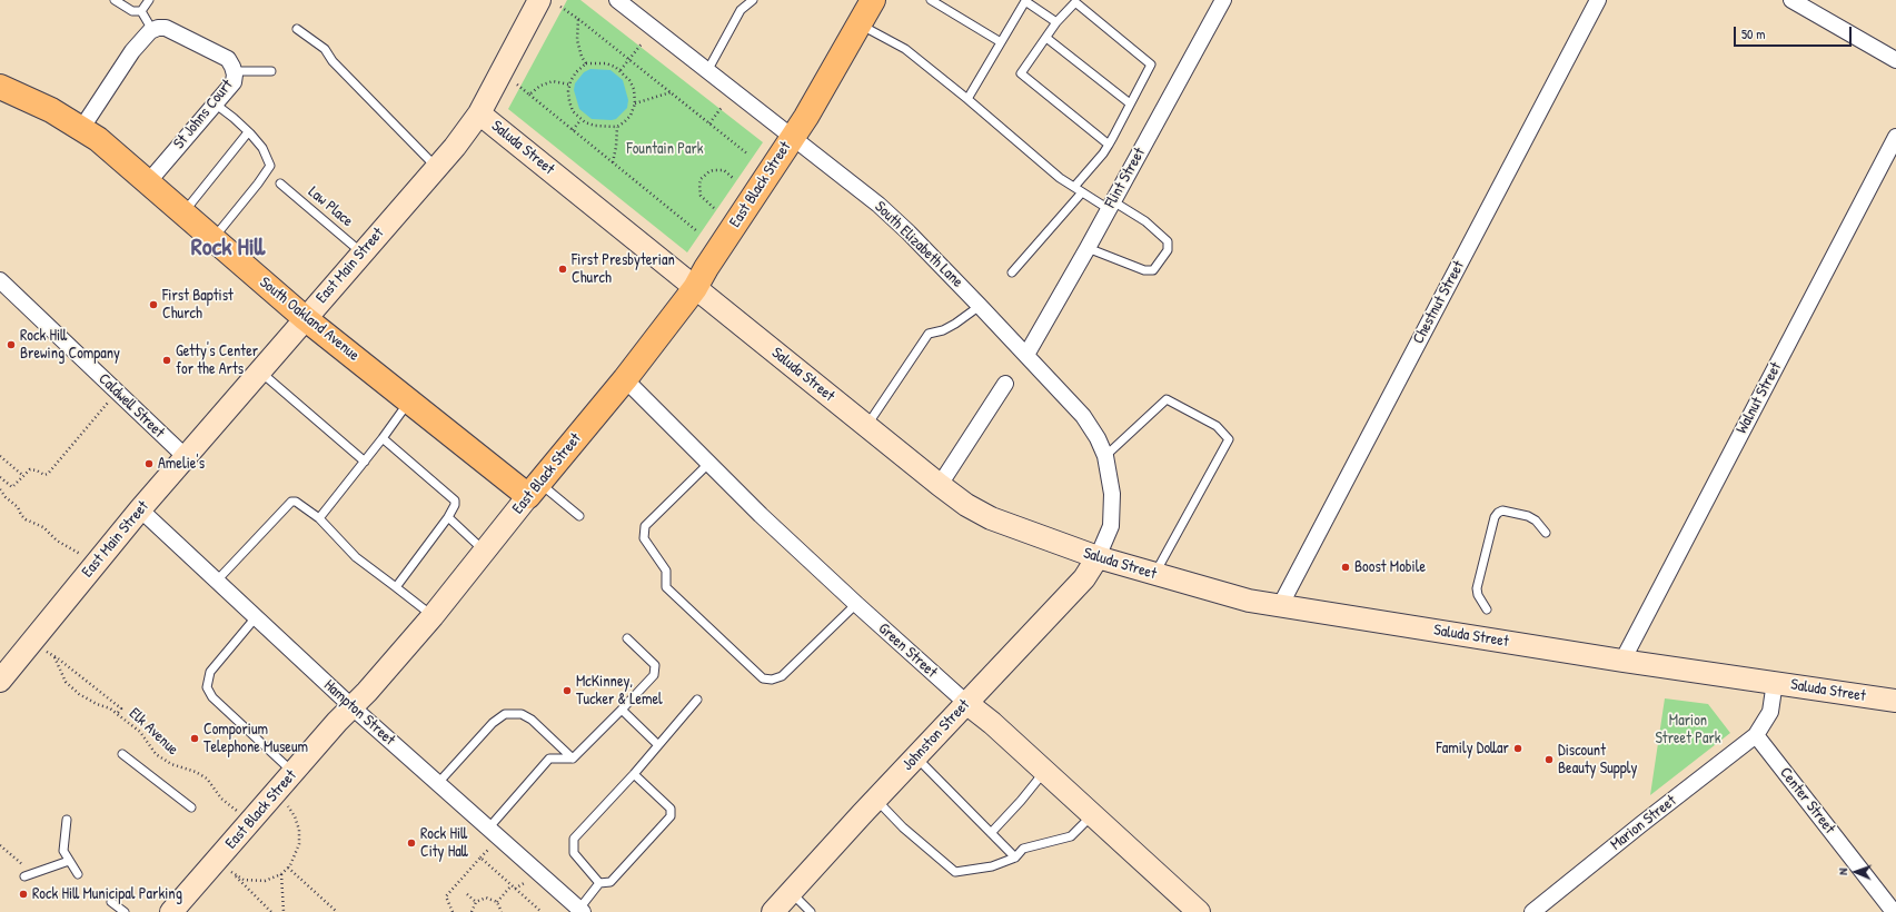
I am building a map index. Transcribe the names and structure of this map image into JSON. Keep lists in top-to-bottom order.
{
  "streets": {
    "main road": [
      "Saluda Street",
      "East Black Street",
      "East Main Street",
      "South Oakland Avenue",
      "Green Street",
      "Johnston Street"
    ],
    "street": [
      "St Johns Court",
      "Flint Street",
      "South Elizabeth Lane",
      "Chestnut Street",
      "Walnut Street",
      "Caldwell Street",
      "Hampton Street",
      "Center Street",
      "Marion Street"
    ],
    "lane": ["Law Place"],
    "path": ["Elk Avenue"]
  },
  "crossings": [
    ["St Johns Court", "South Oakland Avenue"],
    ["Saluda Street", "East Black Street"],
    ["Saluda Street", "South Elizabeth Lane"],
    ["Saluda Street", "East Main Street"],
    ["Saluda Street", "Chestnut Street"],
    ["Saluda Street", "Walnut Street"],
    ["Saluda Street", "Johnston Street"],
    ["Flint Street", "South Elizabeth Lane"],
    ["East Black Street", "South Elizabeth Lane"],
    ["East Black Street", "South Oakland Avenue"],
    ["East Black Street", "Green Street"],
    ["East Black Street", "Hampton Street"],
    ["East Black Street", "Elk Avenue"],
    ["Law Place", "East Main Street"],
    ["South Elizabeth Lane", "Johnston Street"],
    ["East Main Street", "South Oakland Avenue"],
    ["East Main Street", "Caldwell Street"],
    ["East Main Street", "Hampton Street"],
    ["Green Street", "Johnston Street"],
    ["Center Street", "Marion Street"]
  ],
  "districts": ["Rock Hill"],
  "parks": ["Fountain Park", "Marion Street Park"],
  "places": [
    "First Presbyterian Church",
    "First Baptist Church",
    "Rock Hill Brewing Company",
    "Getty's Center for the Arts",
    "Amelie's",
    "Boost Mobile",
    "McKinney, Tucker & Lemel",
    "Comporium Telephone Museum",
    "Family Dollar",
    "Discount Beauty Supply",
    "Rock Hill City Hall",
    "Rock Hill Municipal Parking"
  ],
  "scale_bar": "50 m",
  "north": "left"
}
